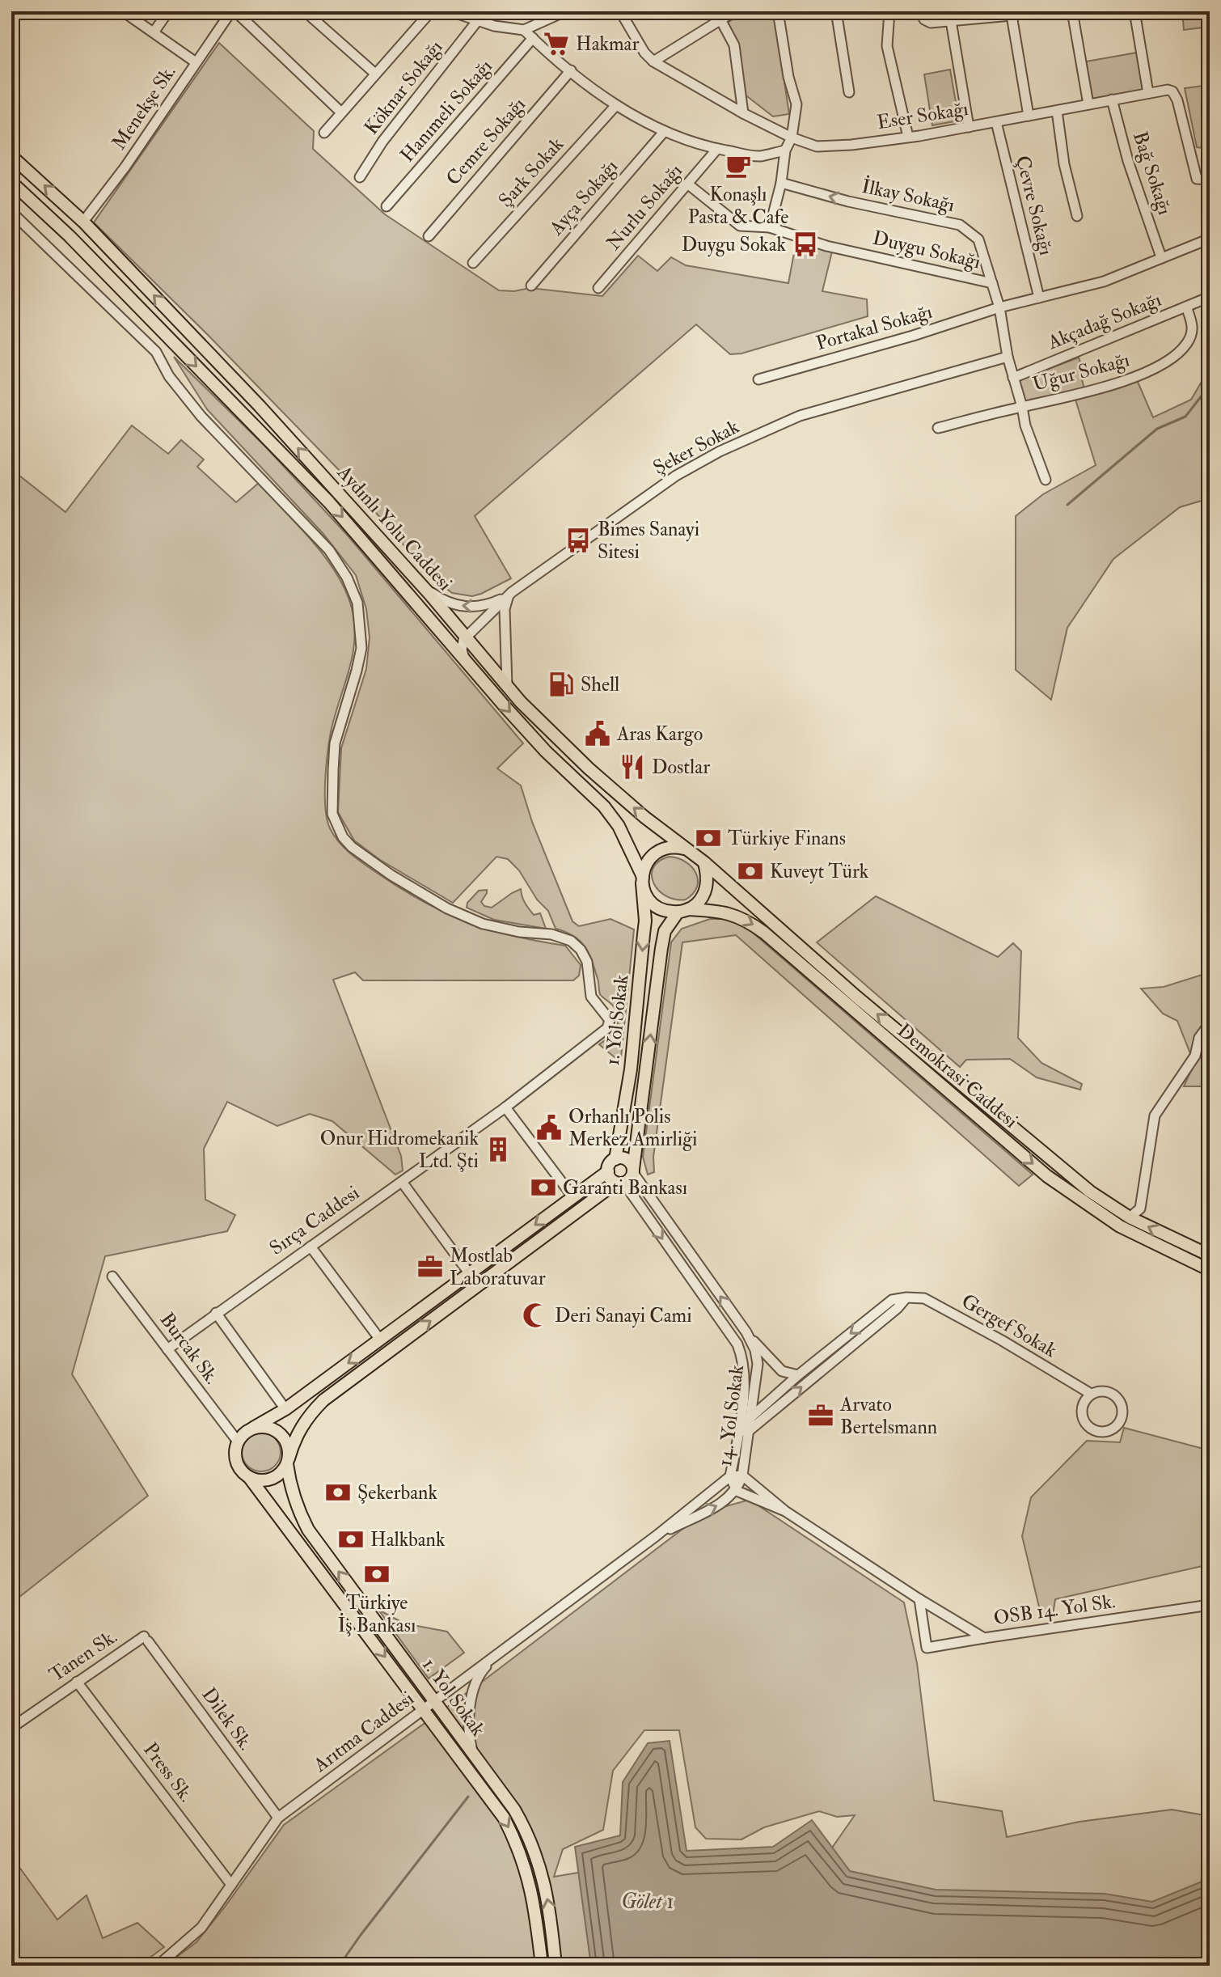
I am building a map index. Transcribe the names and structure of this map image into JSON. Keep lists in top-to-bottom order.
{
  "streets": {
    "main road": ["Aydınlı Yolu Caddesi", "1. Yol Sokak", "Demokrasi Caddesi"],
    "street": [
      "Köknar Sokağı",
      "Menekşe Sk.",
      "Hanımeli Sokağı",
      "Eser Sokağı",
      "Cemre Sokağı",
      "Şark Sokak",
      "Bağ Sokağı",
      "İlkay Sokağı",
      "Ayça Sokağı",
      "Çevre Sokağı",
      "Nurlu Sokağı",
      "Duygu Sokağı",
      "Akçadağ Sokağı",
      "Portakal Sokağı",
      "Uğur Sokağı",
      "Şeker Sokak",
      "Sırça Caddesi",
      "Gergef Sokak",
      "Burcak Sk.",
      "14. Yol Sokak",
      "OSB 14. Yol Sk.",
      "Tanen Sk.",
      "Dilek Sk.",
      "Arıtma Caddesi",
      "Press Sk."
    ]
  },
  "crossings": [
    ["Menekşe Sk.", "Aydınlı Yolu Caddesi"],
    ["Eser Sokağı", "Bağ Sokağı"],
    ["Eser Sokağı", "Çevre Sokağı"],
    ["Bağ Sokağı", "Portakal Sokağı"],
    ["İlkay Sokağı", "Duygu Sokağı"],
    ["Çevre Sokağı", "Portakal Sokağı"],
    ["Nurlu Sokağı", "Duygu Sokağı"],
    ["Duygu Sokağı", "Akçadağ Sokağı"],
    ["Duygu Sokağı", "Portakal Sokağı"],
    ["Duygu Sokağı", "Uğur Sokağı"],
    ["Duygu Sokağı", "Şeker Sokak"],
    ["Akçadağ Sokağı", "Uğur Sokağı"],
    ["Şeker Sokak", "Aydınlı Yolu Caddesi"],
    ["Aydınlı Yolu Caddesi", "1. Yol Sokak"],
    ["Aydınlı Yolu Caddesi", "Demokrasi Caddesi"],
    ["1. Yol Sokak", "Demokrasi Caddesi"],
    ["1. Yol Sokak", "Burcak Sk."],
    ["1. Yol Sokak", "14. Yol Sokak"],
    ["1. Yol Sokak", "Arıtma Caddesi"],
    ["Sırça Caddesi", "Burcak Sk."],
    ["14. Yol Sokak", "Arıtma Caddesi"],
    ["Tanen Sk.", "Dilek Sk."],
    ["Tanen Sk.", "Press Sk."],
    ["Dilek Sk.", "Arıtma Caddesi"],
    ["Arıtma Caddesi", "Press Sk."]
  ],
  "one_way": ["İlkay Sokağı"],
  "water": ["Gölet 1"],
  "places": {
    "supermarket": ["Hakmar"],
    "cafe": ["Konaşlı Pasta & Cafe"],
    "bus stop": ["Duygu Sokak", "Bimes Sanayi Sitesi"],
    "fuel station": ["Shell"],
    "public building": ["Aras Kargo", "Orhanlı Polis Merkez Amirliği"],
    "restaurant": ["Dostlar"],
    "bank": [
      "Türkiye Finans",
      "Kuveyt Türk",
      "Garanti Bankası",
      "Şekerbank",
      "Halkbank",
      "Türkiye İş Bankası"
    ],
    "building": ["Onur Hidromekanik Ltd. Şti"],
    "office": ["Mostlab Laboratuvar", "Arvato Bertelsmann"],
    "mosque": ["Deri Sanayi Cami"]
  }
}
